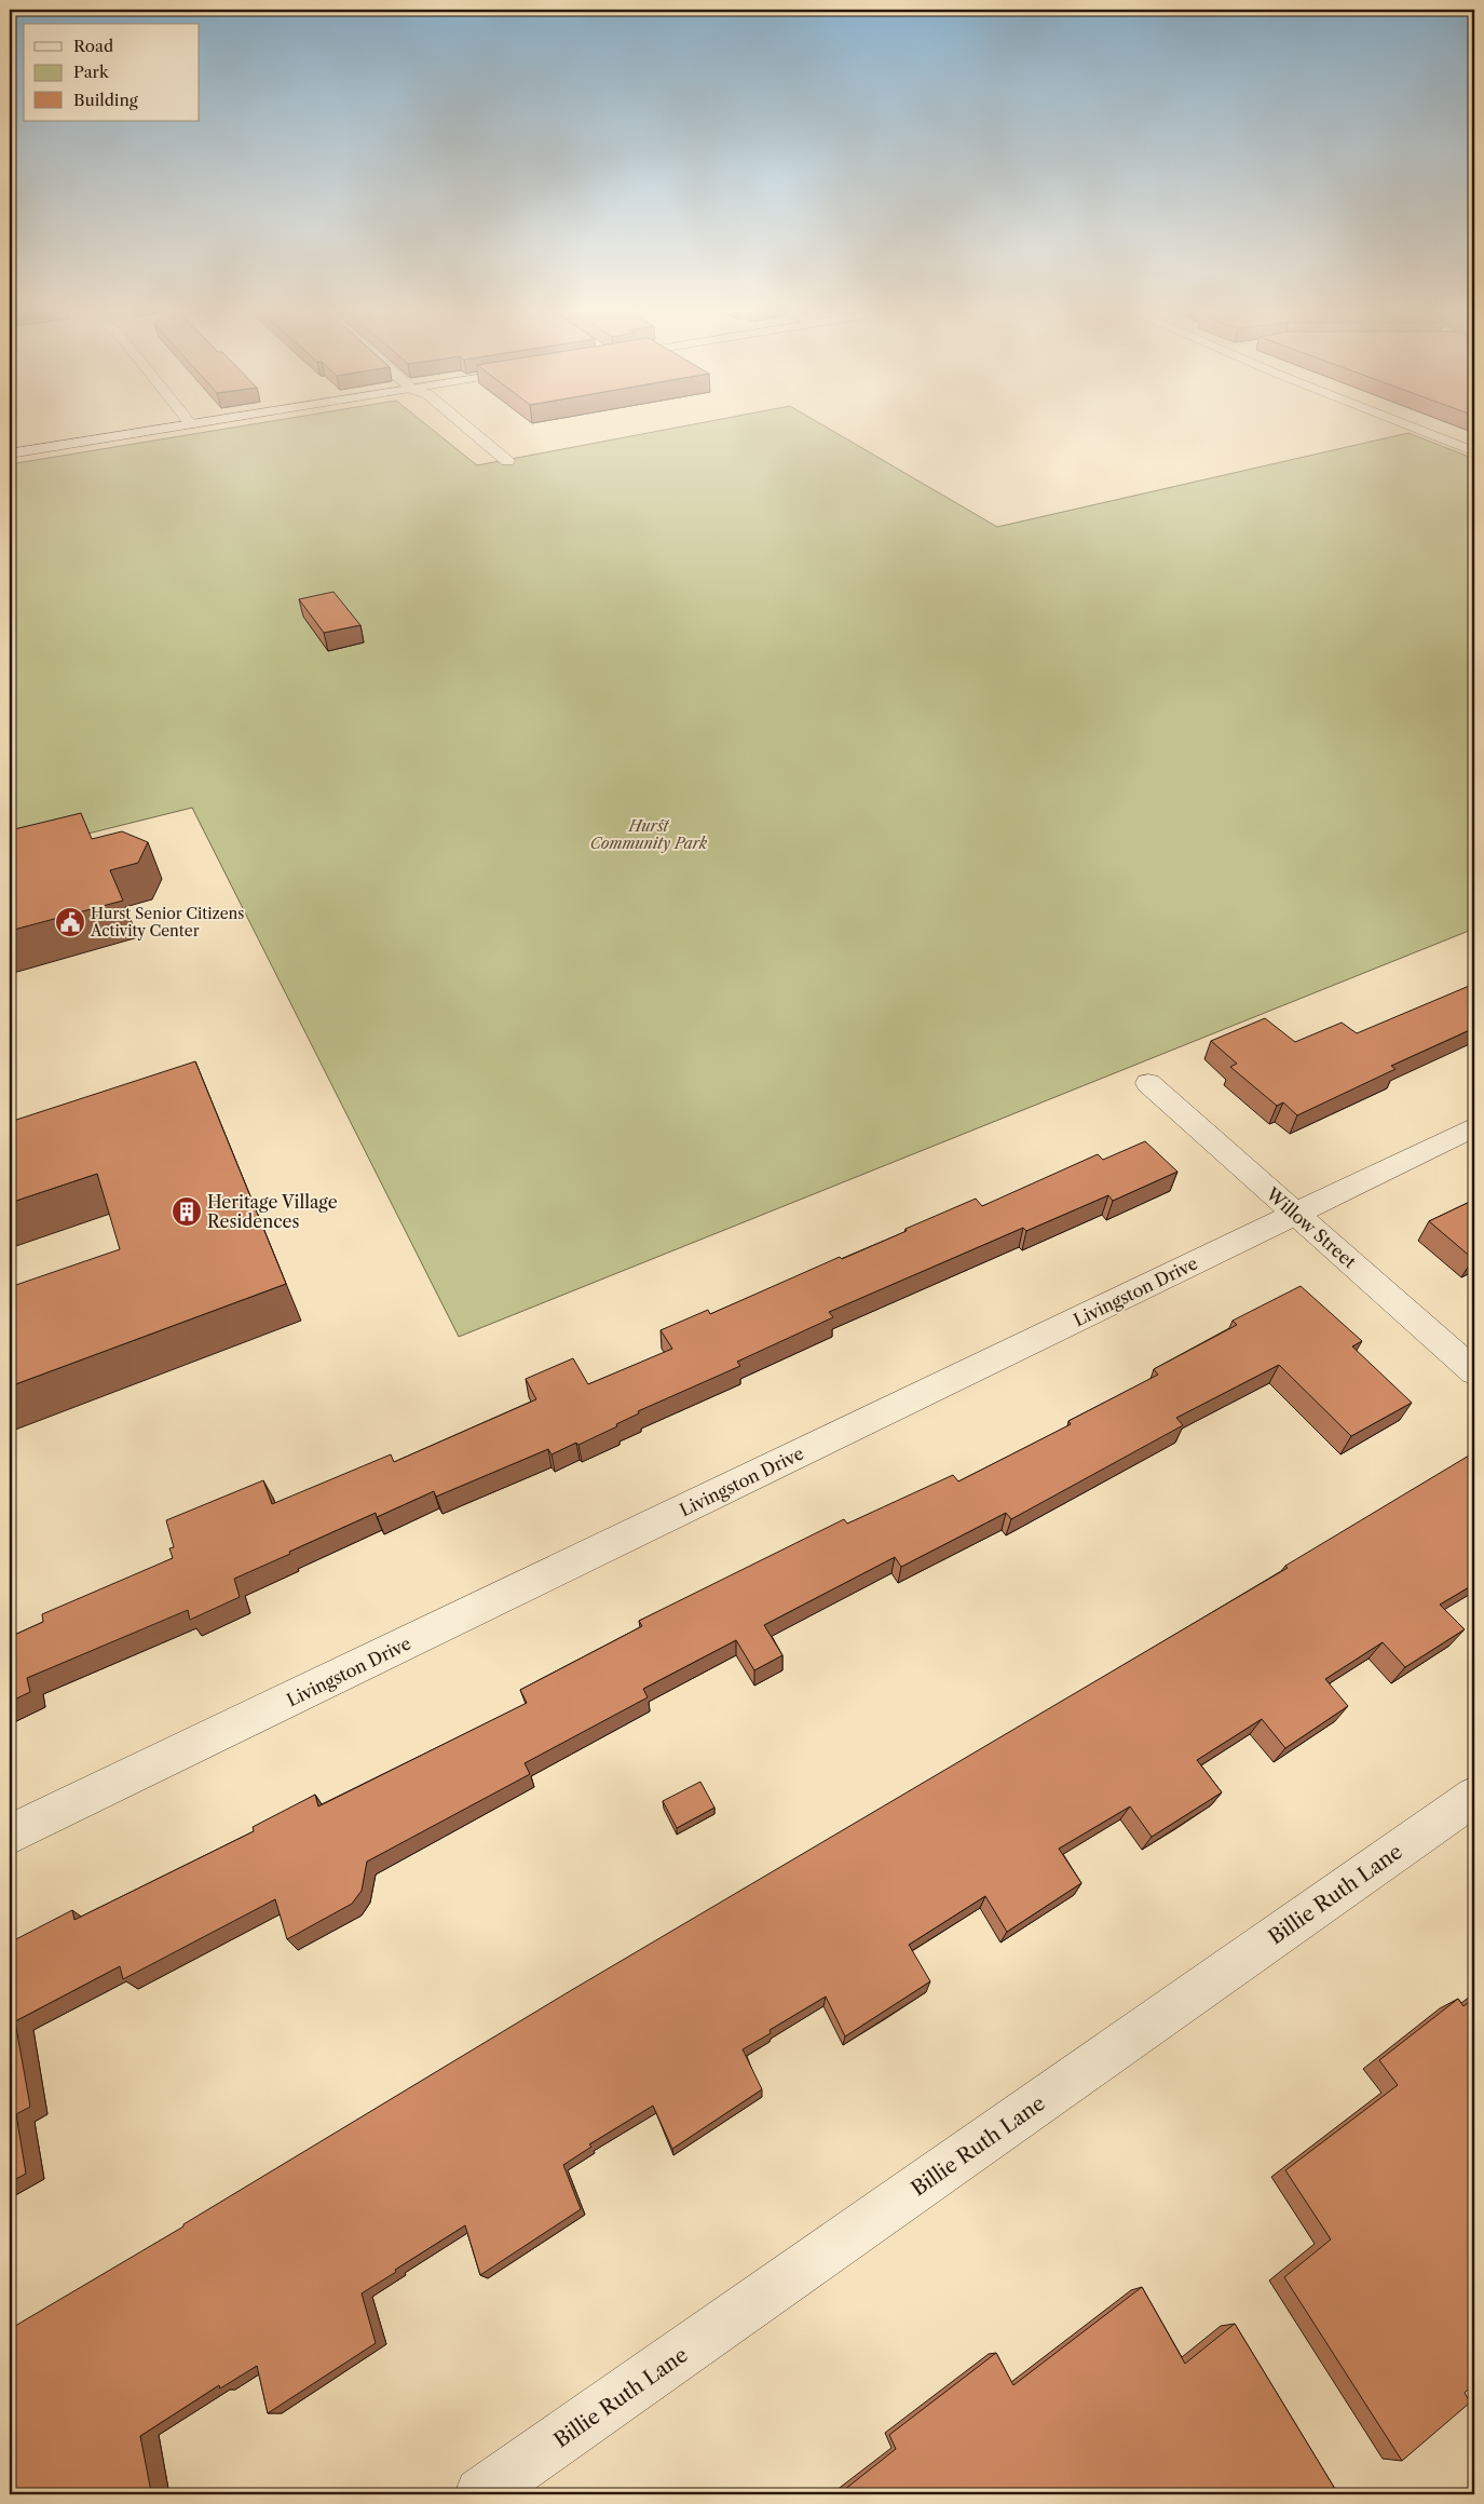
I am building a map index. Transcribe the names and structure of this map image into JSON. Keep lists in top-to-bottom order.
{
  "streets": {
    "street": ["Willow Street", "Livingston Drive", "Billie Ruth Lane"]
  },
  "crossings": [
    ["Willow Street", "Livingston Drive"]
  ],
  "parks": ["Hurst Community Park"],
  "places": {
    "public building": ["Hurst Senior Citizens Activity Center"],
    "building": ["Heritage Village Residences"]
  },
  "legend": ["Road", "Park", "Building"]
}
